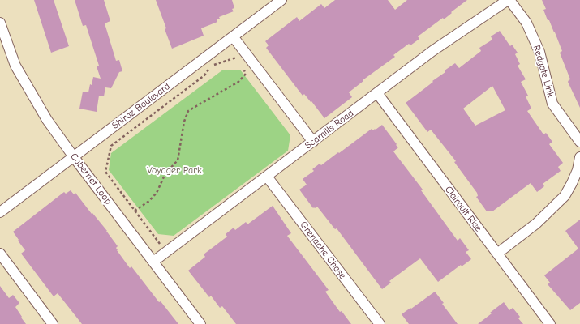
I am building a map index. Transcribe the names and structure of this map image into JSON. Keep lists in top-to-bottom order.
{
  "streets": {
    "street": [
      "Redgate Link",
      "Shiraz Boulevard",
      "Scamills Road",
      "Cabernet Loop",
      "Clairault Rise",
      "Grenache Chase"
    ]
  },
  "crossings": [
    ["Redgate Link", "Scamills Road"],
    ["Shiraz Boulevard", "Cabernet Loop"],
    ["Scamills Road", "Cabernet Loop"],
    ["Scamills Road", "Clairault Rise"],
    ["Scamills Road", "Grenache Chase"]
  ],
  "parks": ["Voyager Park"]
}
